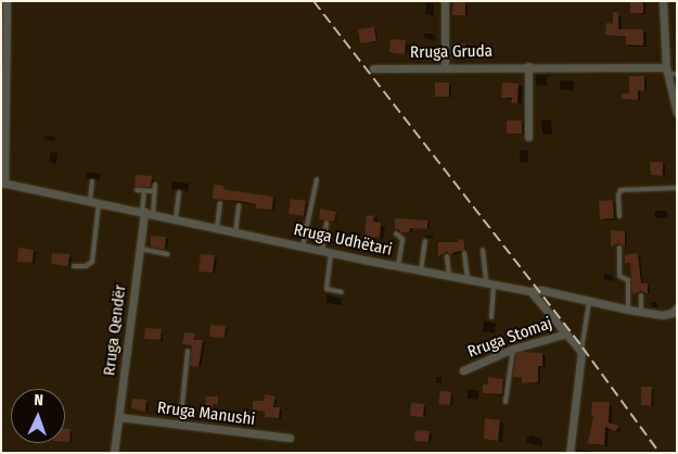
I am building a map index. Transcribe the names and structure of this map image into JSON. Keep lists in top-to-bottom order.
{
  "streets": {
    "street": [
      "Rruga Gruda",
      "Rruga Udhëtari",
      "Rruga Qendër",
      "Rruga Stomaj",
      "Rruga Manushi"
    ]
  },
  "crossings": [
    ["Rruga Udhëtari", "Rruga Qendër"],
    ["Rruga Udhëtari", "Rruga Stomaj"],
    ["Rruga Qendër", "Rruga Manushi"]
  ],
  "north": "top"
}
